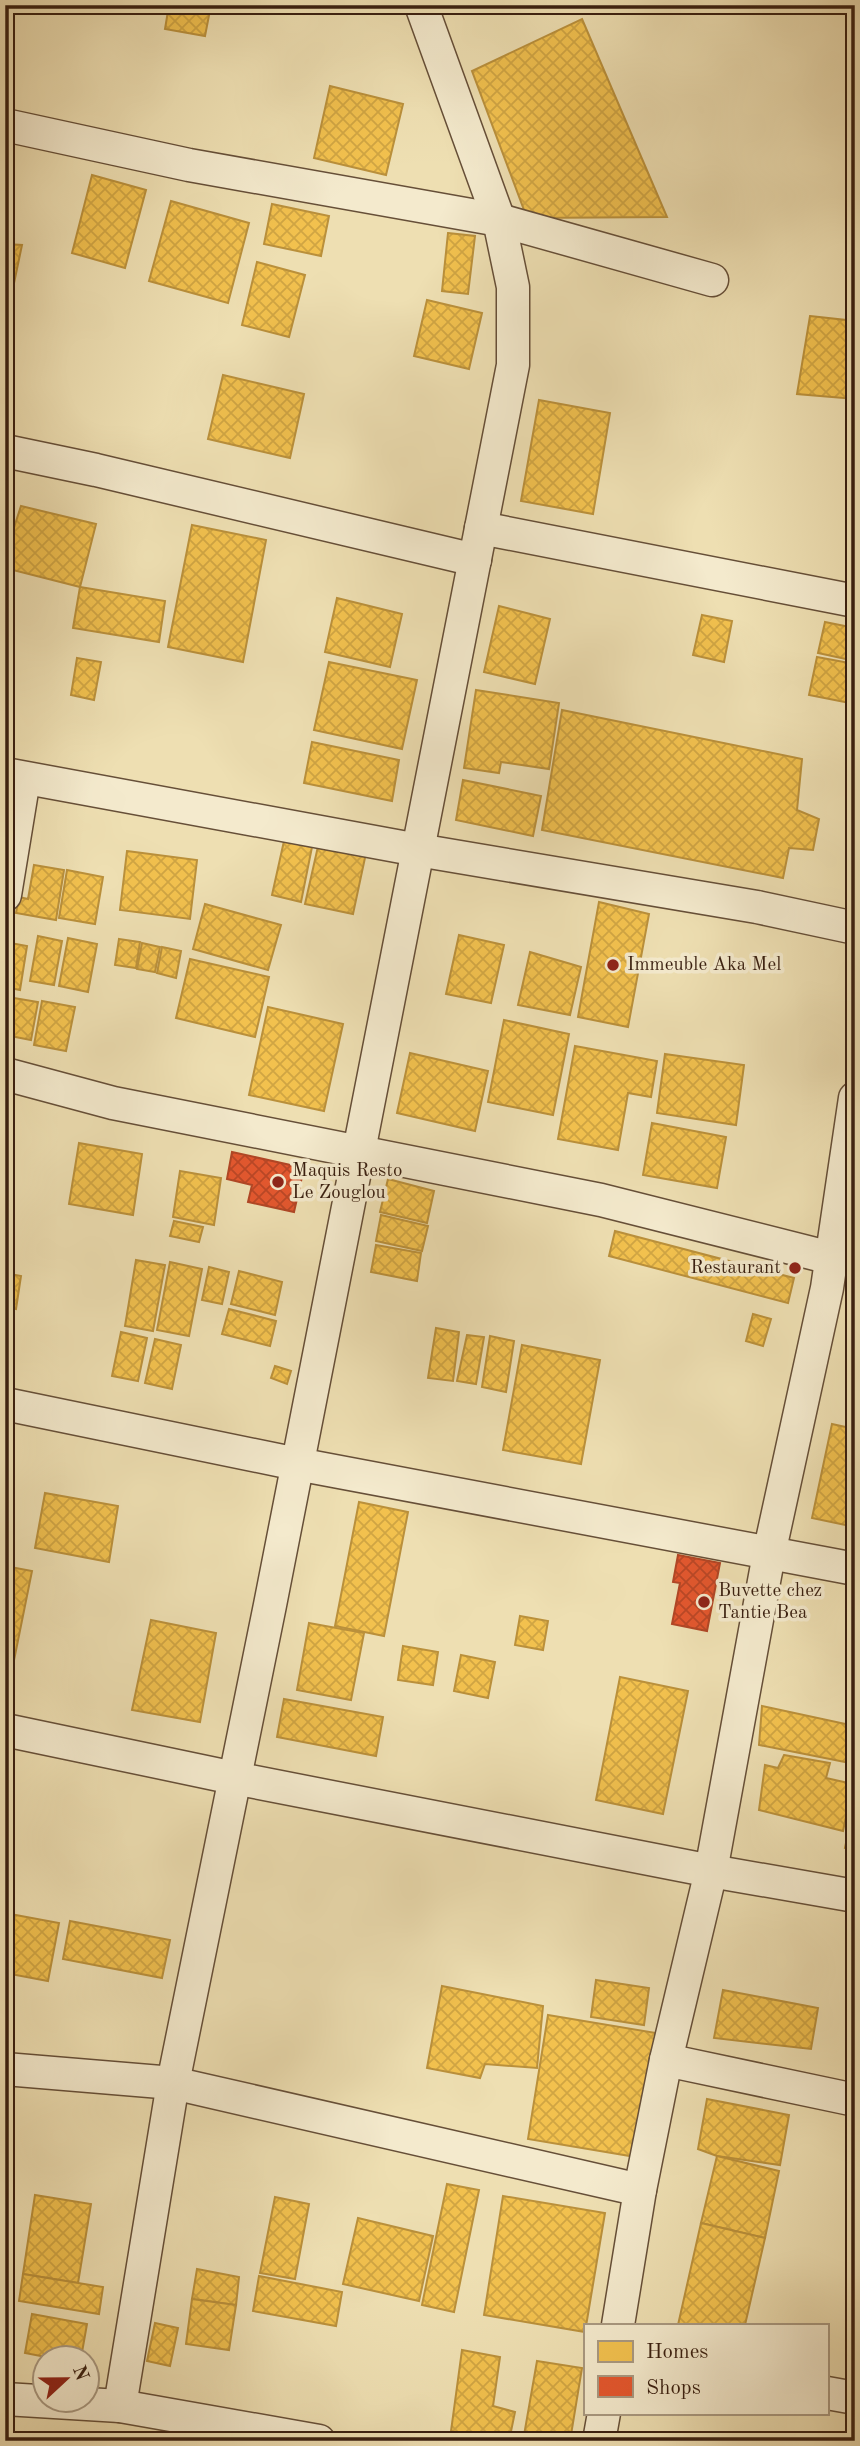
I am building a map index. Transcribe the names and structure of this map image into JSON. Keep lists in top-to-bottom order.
{
  "places": [
    "Immeuble Aka Mel",
    "Maquis Resto Le Zouglou",
    "Restaurant",
    "Buvette chez Tantie Bea"
  ],
  "legend": ["Homes", "Shops"],
  "north": "right"
}
